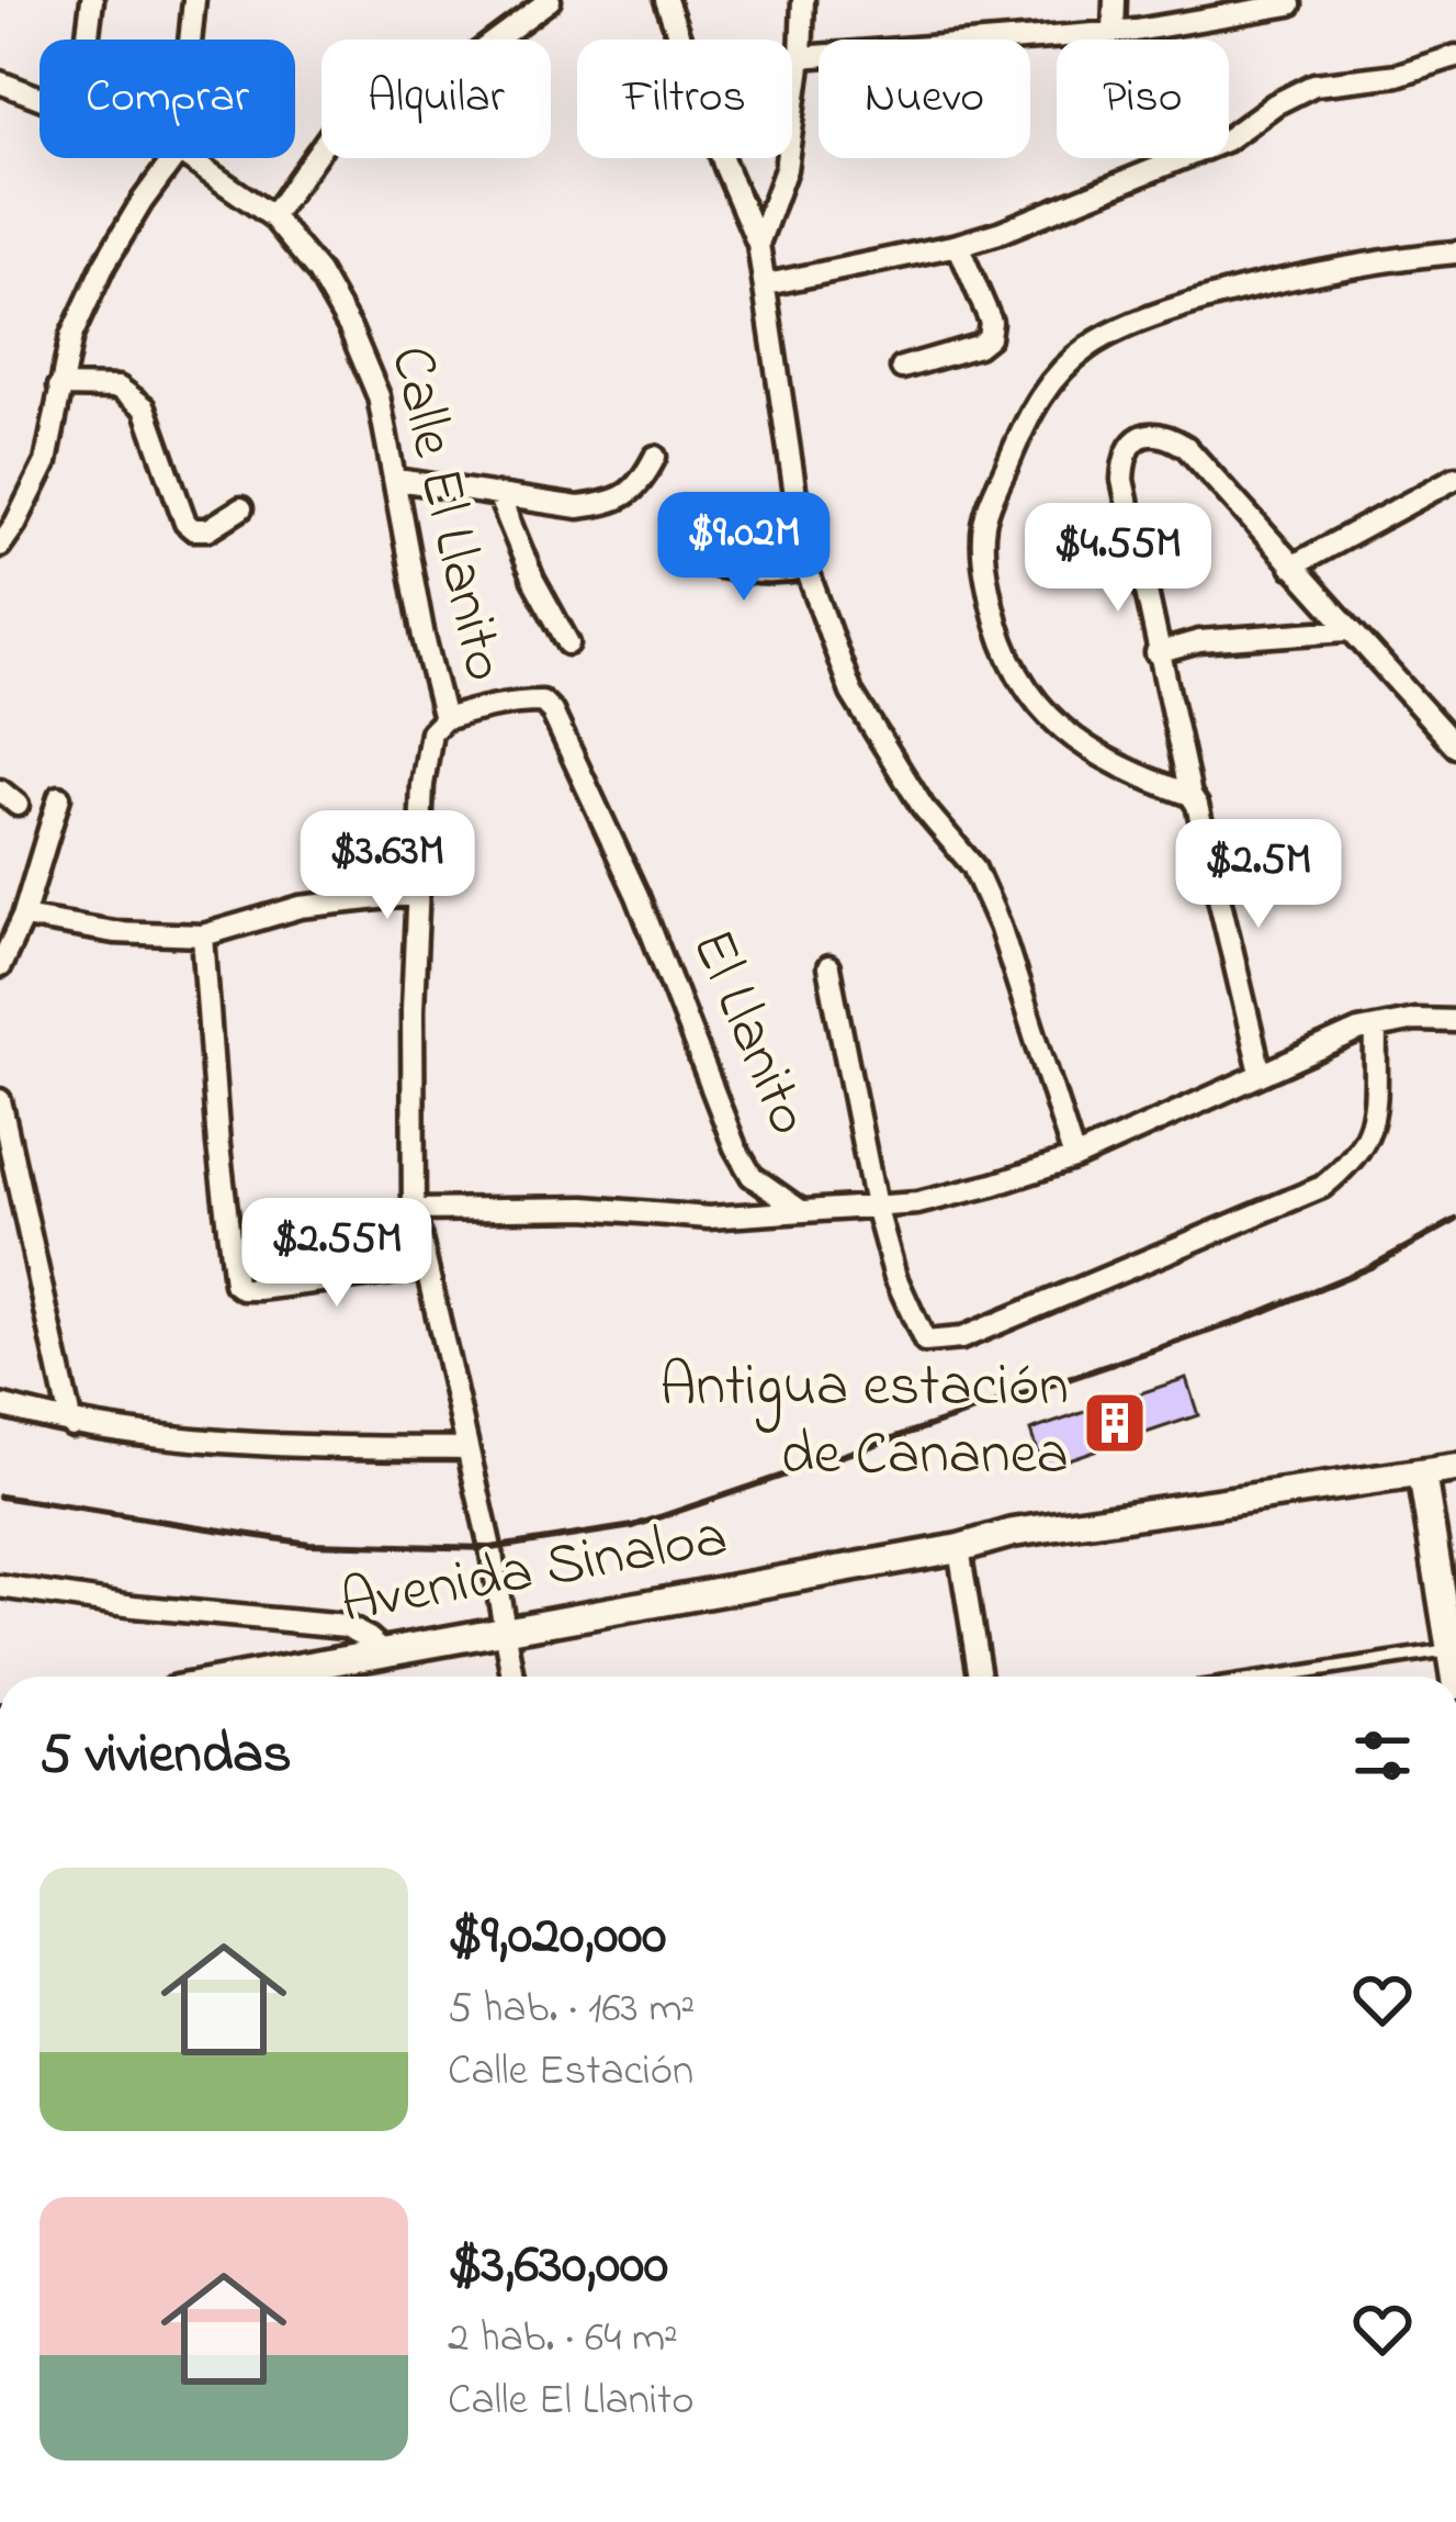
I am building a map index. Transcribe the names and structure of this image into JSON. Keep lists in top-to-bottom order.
{
  "streets": {
    "street": ["Calle El Llanito", "El Llanito", "Avenida Sinaloa"]
  },
  "crossings": [
    ["Calle El Llanito", "El Llanito"],
    ["Calle El Llanito", "Avenida Sinaloa"]
  ],
  "places": {
    "building": ["Antigua estación de Cananea"]
  },
  "page": {
    "chip": [
      "Comprar",
      "Alquilar",
      "Filtros",
      "Nuevo",
      "Piso"
    ],
    "price": [
      "$9.02M",
      "$4.55M",
      "$3.63M",
      "$2.5M",
      "$2.55M"
    ],
    "heading": "5 viviendas",
    "list": [
      {
        "name": "$9,020,000",
        "note": "5 hab. · 163 m² · Calle Estación"
      },
      {
        "name": "$3,630,000",
        "note": "2 hab. · 64 m² · Calle El Llanito"
      }
    ]
  }
}
